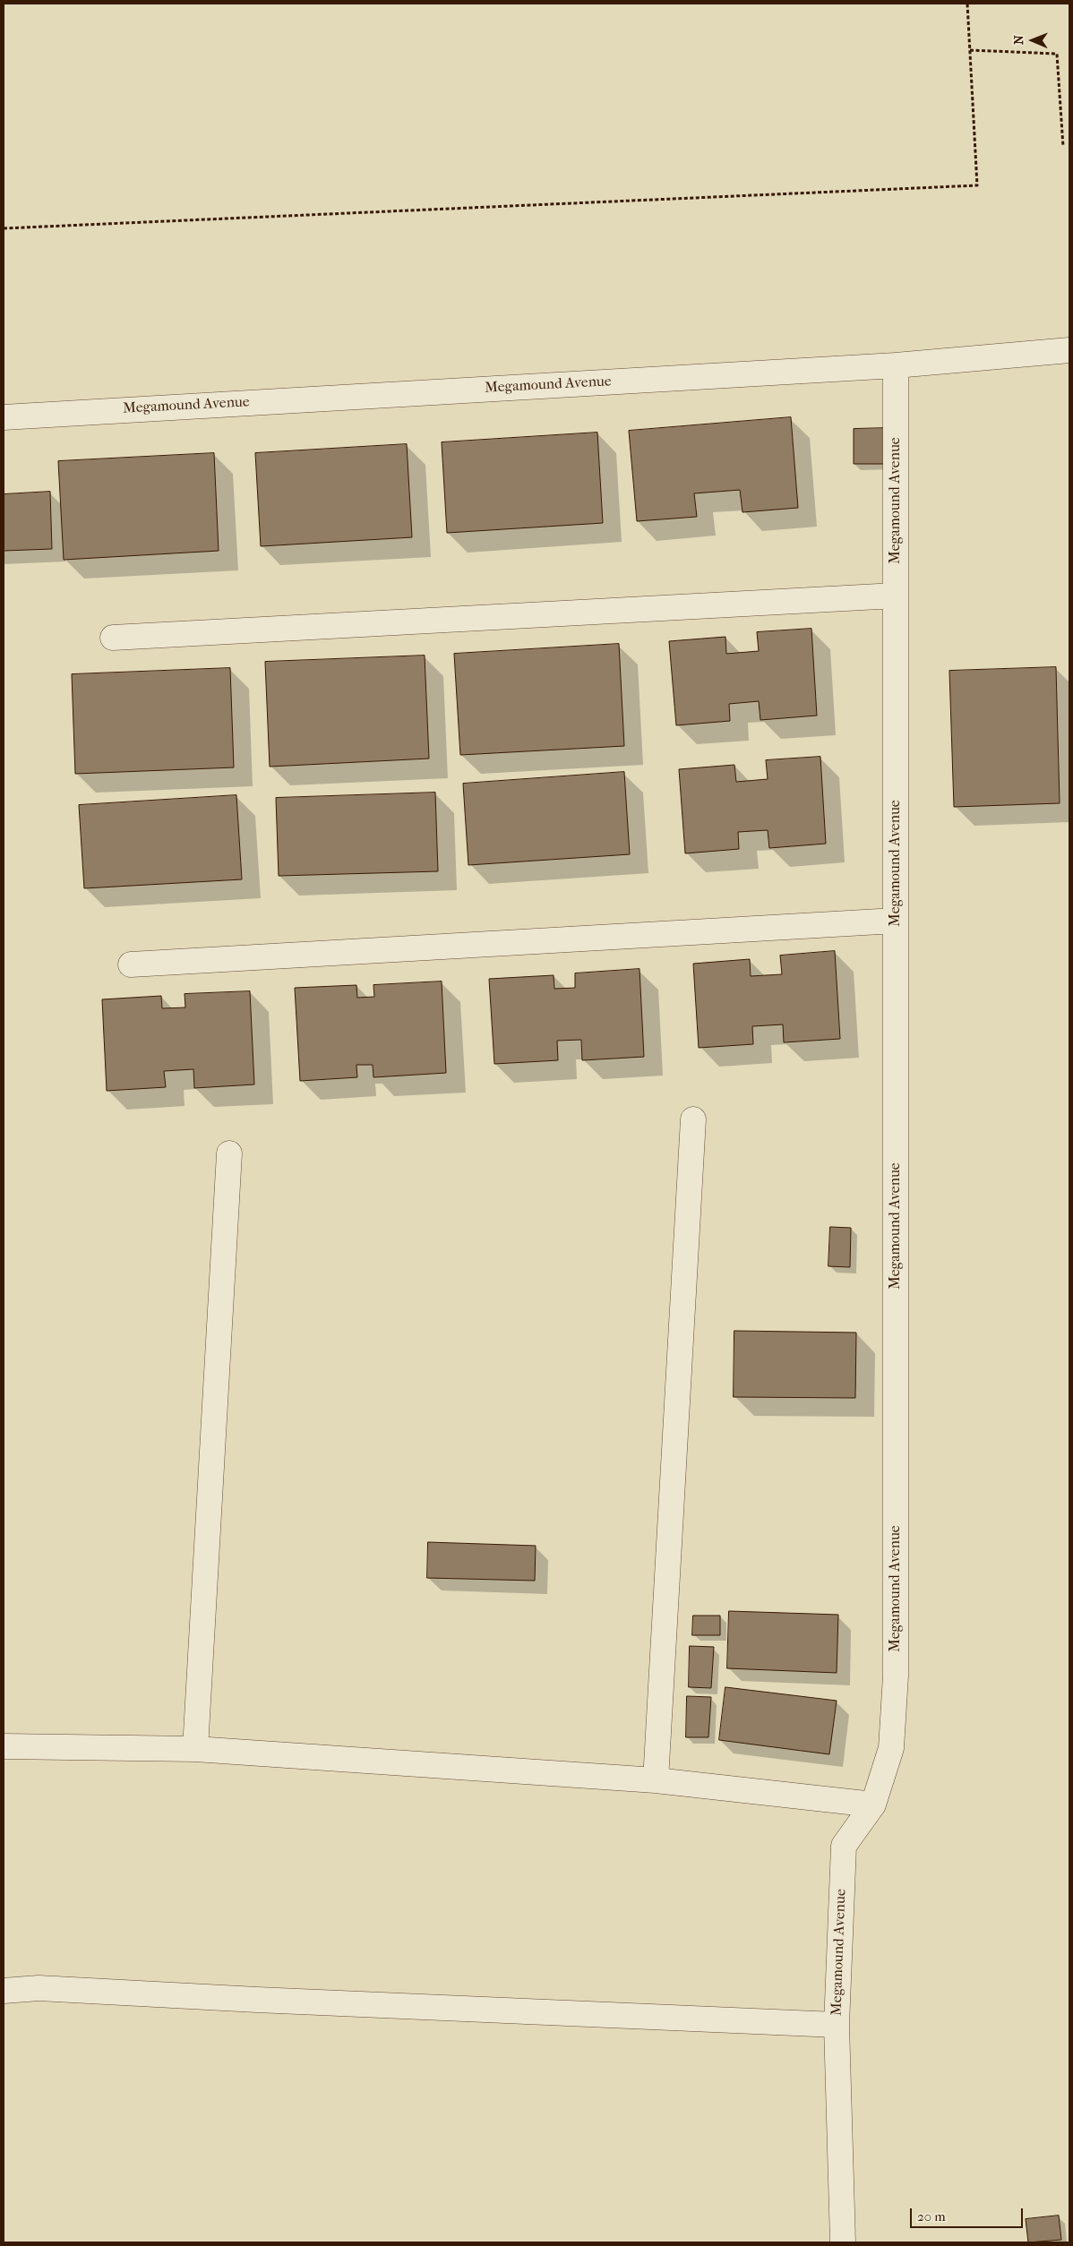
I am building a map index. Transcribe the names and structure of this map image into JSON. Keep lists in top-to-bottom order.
{
  "streets": {
    "street": ["Megamound Avenue"]
  },
  "scale_bar": "20 m",
  "north": "left"
}
